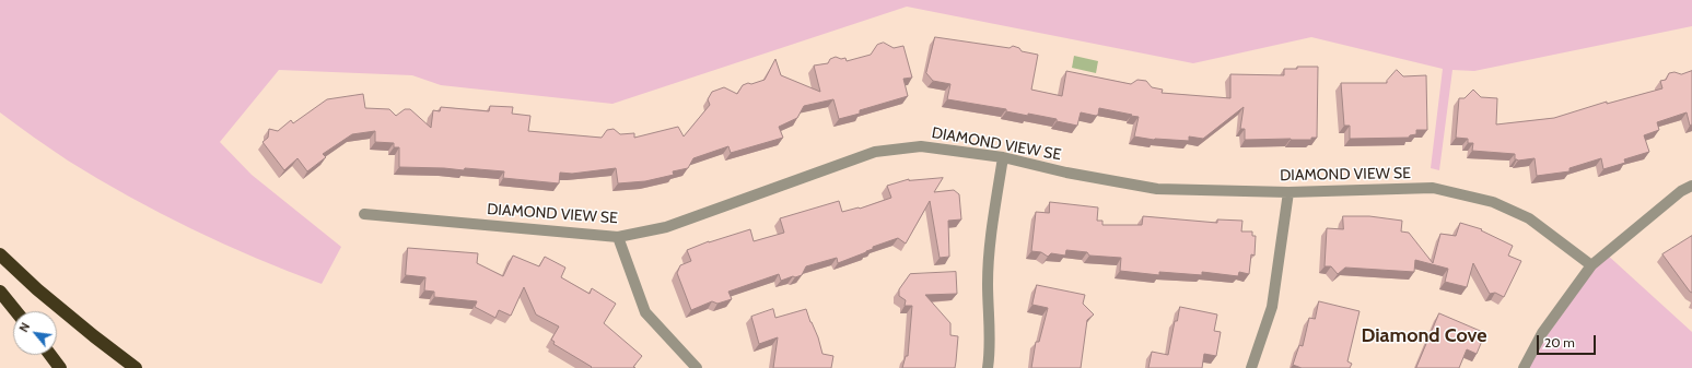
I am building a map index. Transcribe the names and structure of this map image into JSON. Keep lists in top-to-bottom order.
{
  "streets": {
    "street": ["DIAMOND VIEW SE"]
  },
  "districts": ["Diamond Cove"],
  "scale_bar": "20 m",
  "north": "top left"
}
